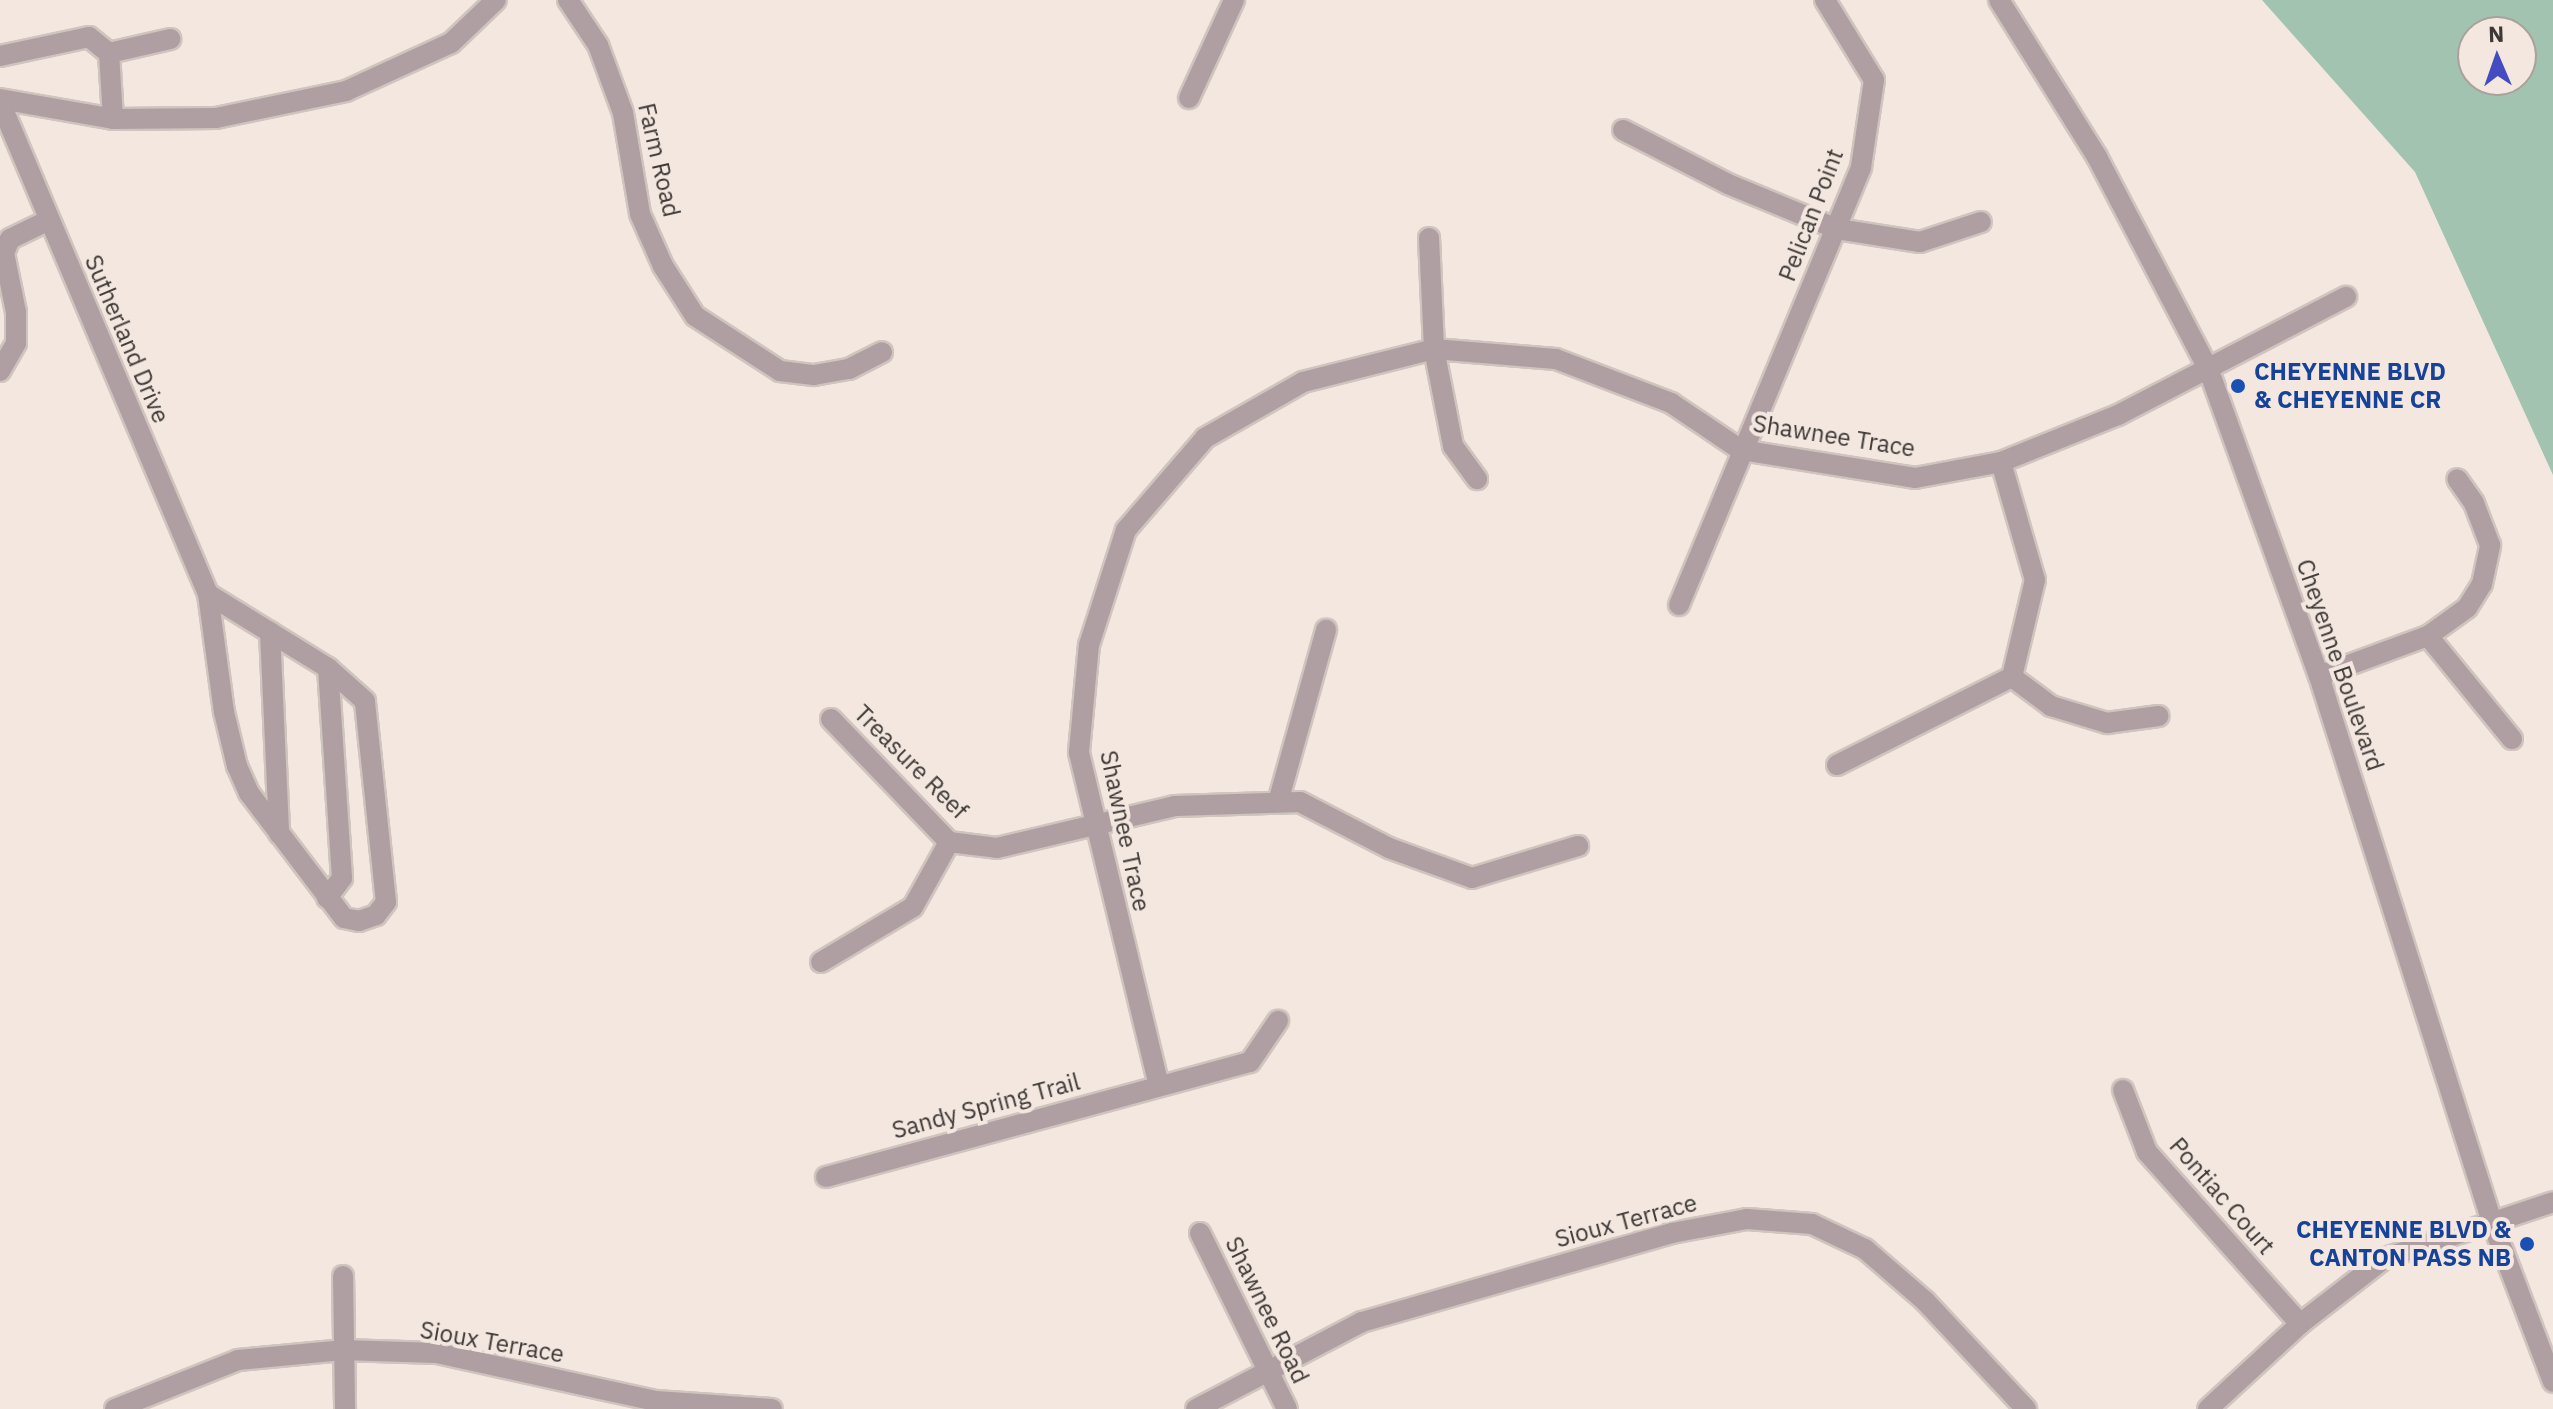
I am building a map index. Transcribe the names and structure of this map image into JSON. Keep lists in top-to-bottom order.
{
  "streets": {
    "street": [
      "Farm Road",
      "Pelican Point",
      "Sutherland Drive",
      "Shawnee Trace",
      "Cheyenne Boulevard",
      "Treasure Reef",
      "Sandy Spring Trail",
      "Pontiac Court",
      "Sioux Terrace",
      "Shawnee Road"
    ]
  },
  "crossings": [
    ["Pelican Point", "Shawnee Trace"],
    ["Shawnee Trace", "Cheyenne Boulevard"],
    ["Shawnee Trace", "Treasure Reef"],
    ["Shawnee Trace", "Sandy Spring Trail"],
    ["Sioux Terrace", "Shawnee Road"]
  ],
  "places": ["CHEYENNE BLVD & CHEYENNE CR", "CHEYENNE BLVD & CANTON PASS NB"],
  "north": "top"
}
